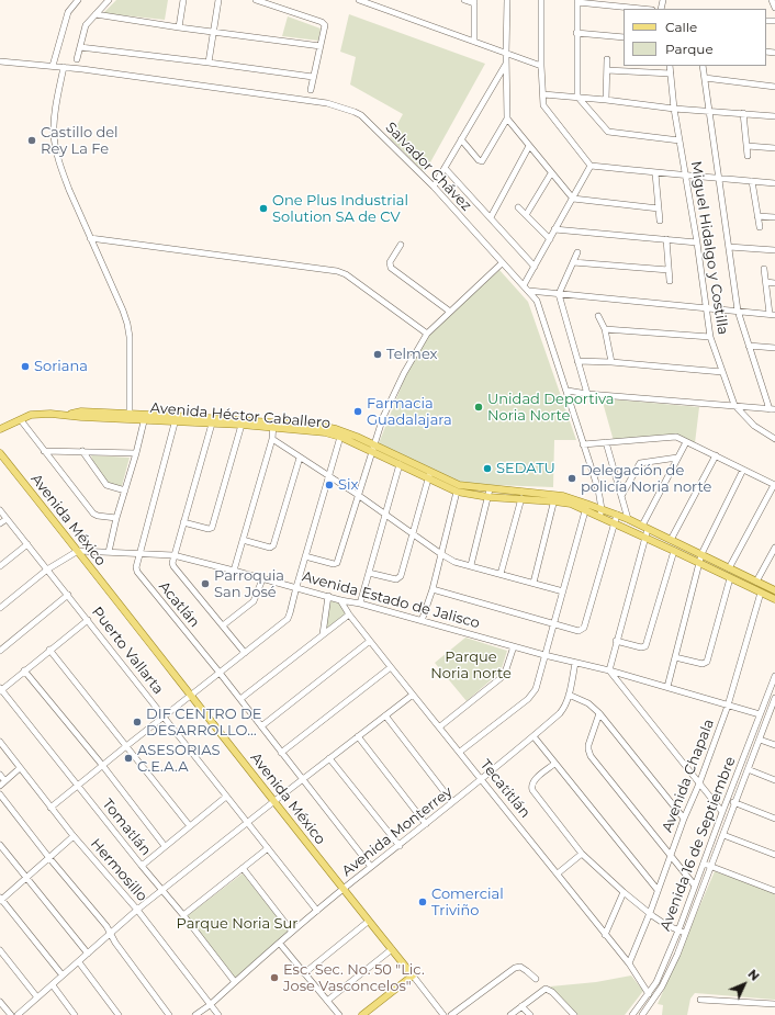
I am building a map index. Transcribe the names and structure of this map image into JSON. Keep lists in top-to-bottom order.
{
  "streets": {
    "main road": ["Avenida Héctor Caballero", "Avenida México"],
    "street": [
      "Salvador Chávez",
      "Miguel Hidalgo y Costilla",
      "Avenida Estado de Jalisco",
      "Acatlán",
      "Puerto Vallarta",
      "Avenida Chapala",
      "Tecatitlán",
      "Tomatlán",
      "Avenida Monterrey",
      "Avenida 16 de Septiembre",
      "Hermosillo"
    ]
  },
  "crossings": [
    ["Salvador Chávez", "Avenida Héctor Caballero"],
    ["Avenida Héctor Caballero", "Acatlán"],
    ["Avenida Héctor Caballero", "Avenida Chapala"],
    ["Avenida México", "Avenida Estado de Jalisco"],
    ["Avenida México", "Avenida Monterrey"],
    ["Avenida Estado de Jalisco", "Acatlán"],
    ["Avenida Estado de Jalisco", "Avenida Chapala"],
    ["Avenida Estado de Jalisco", "Tecatitlán"],
    ["Avenida Estado de Jalisco", "Avenida Monterrey"],
    ["Avenida Estado de Jalisco", "Avenida 16 de Septiembre"],
    ["Acatlán", "Avenida Monterrey"],
    ["Puerto Vallarta", "Avenida Monterrey"],
    ["Avenida Chapala", "Tecatitlán"],
    ["Tecatitlán", "Avenida Monterrey"],
    ["Tecatitlán", "Avenida 16 de Septiembre"],
    ["Tomatlán", "Avenida Monterrey"],
    ["Avenida Monterrey", "Hermosillo"]
  ],
  "parks": ["Parque Noria norte", "Parque Noria Sur"],
  "places": [
    "Castillo del Rey La Fe",
    "One Plus Industrial Solution SA de CV",
    "Telmex",
    "Soriana",
    "Unidad Deportiva Noria Norte",
    "Farmacia Guadalajara",
    "SEDATU",
    "Delegación de policía Noria norte",
    "Six",
    "Parroquia San José",
    "DIF CENTRO DE DESARROLLO…",
    "ASESORIAS C.E.A.A",
    "Comercial Triviño",
    "Esc. Sec. No. 50 \"Lic. Jose Vasconcelos\""
  ],
  "legend": ["Calle", "Parque"],
  "north": "top right"
}
